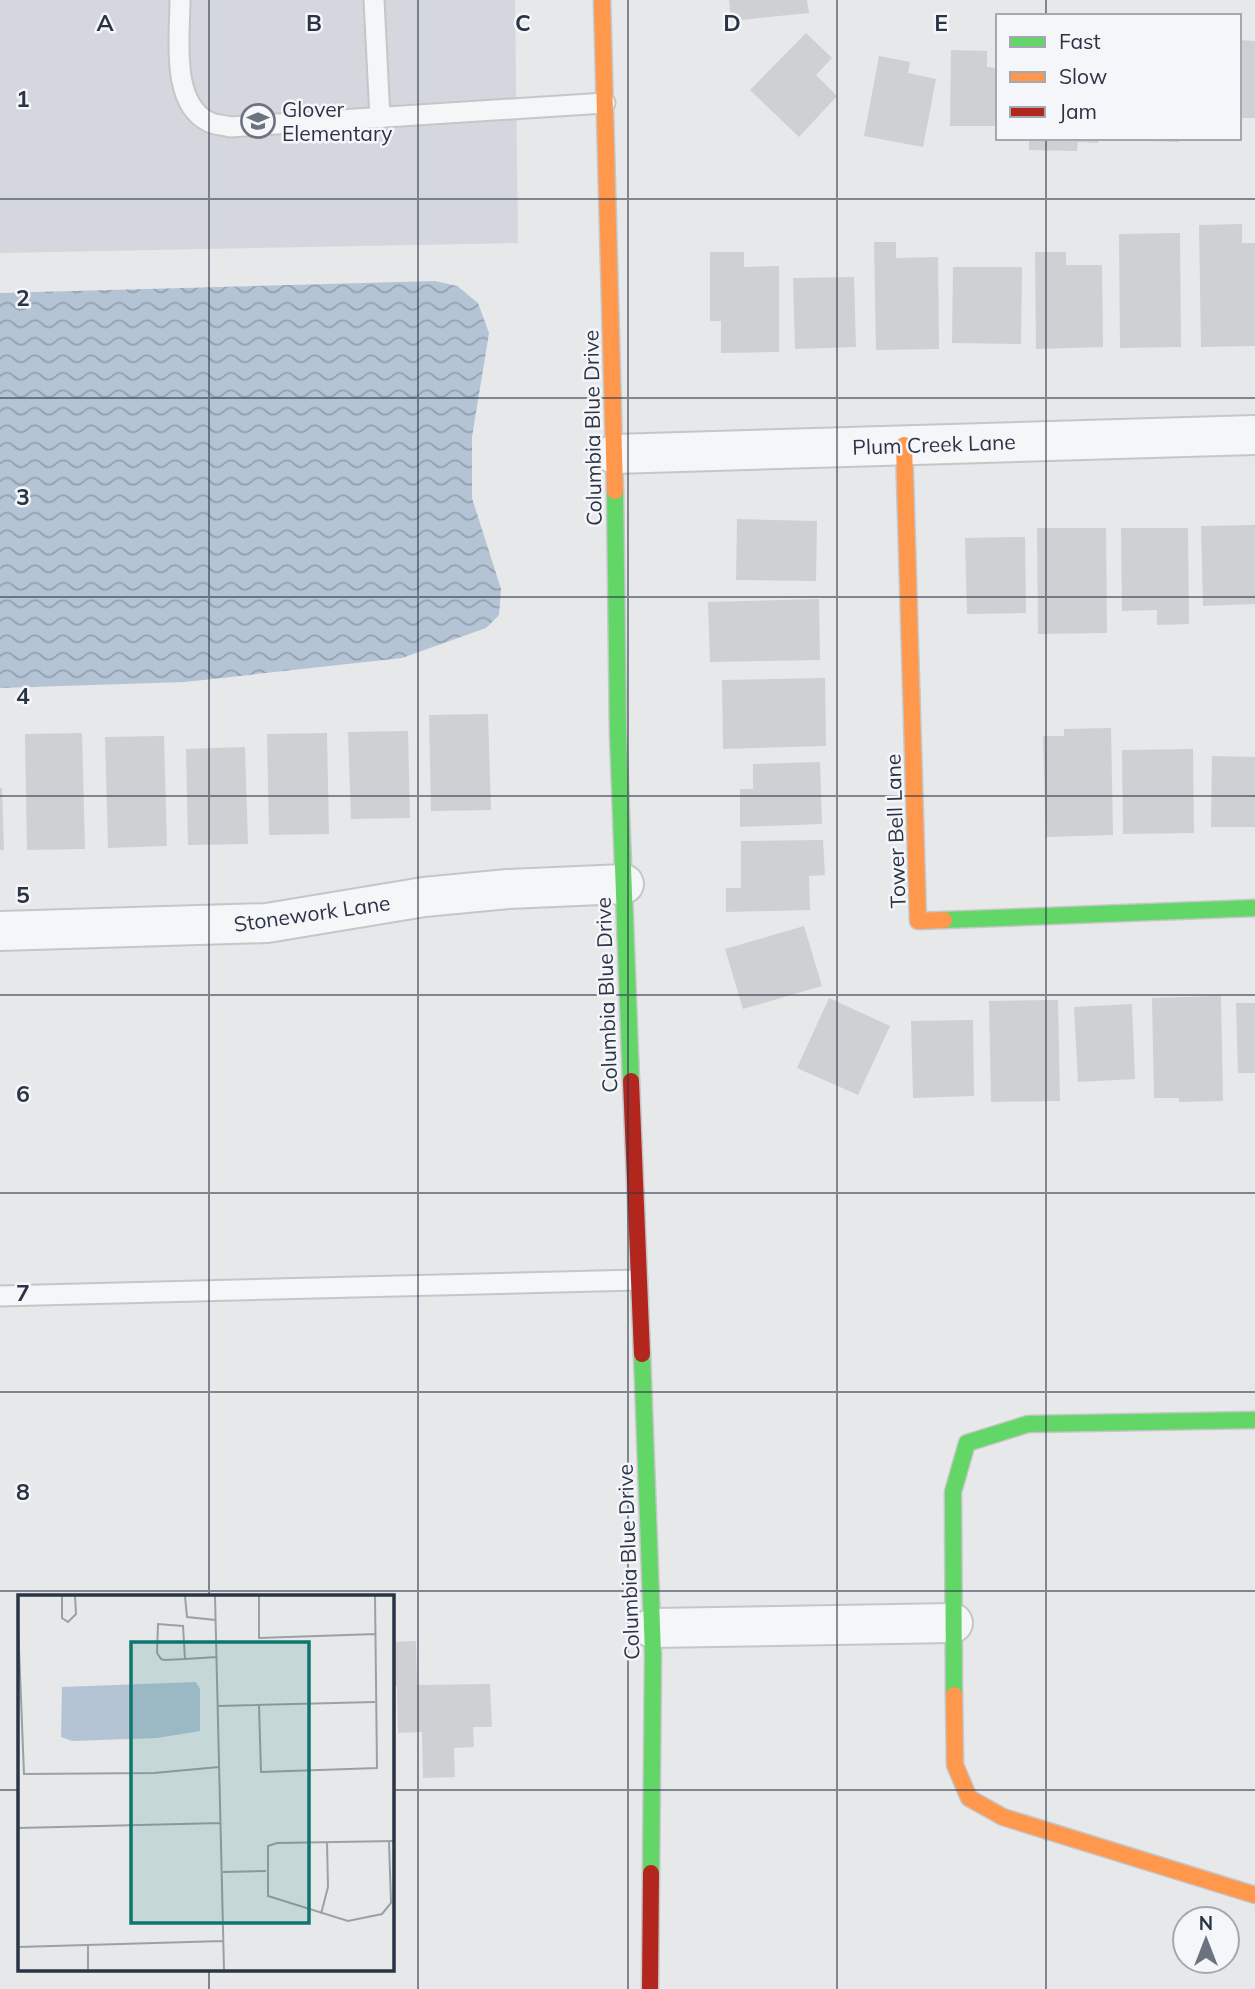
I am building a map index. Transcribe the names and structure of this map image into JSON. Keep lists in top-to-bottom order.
{
  "streets": {
    "street": [
      "Columbia Blue Drive",
      "Plum Creek Lane",
      "Tower Bell Lane",
      "Stonework Lane"
    ]
  },
  "crossings": [
    ["Columbia Blue Drive", "Plum Creek Lane"],
    ["Columbia Blue Drive", "Stonework Lane"],
    ["Plum Creek Lane", "Tower Bell Lane"]
  ],
  "places": {
    "school or university": ["Glover Elementary"]
  },
  "legend": ["Fast", "Slow", "Jam"],
  "north": "top",
  "grid": {
    "columns": [
      "A",
      "B",
      "C",
      "D",
      "E"
    ],
    "rows": [
      "1",
      "2",
      "3",
      "4",
      "5",
      "6",
      "7",
      "8"
    ]
  }
}
